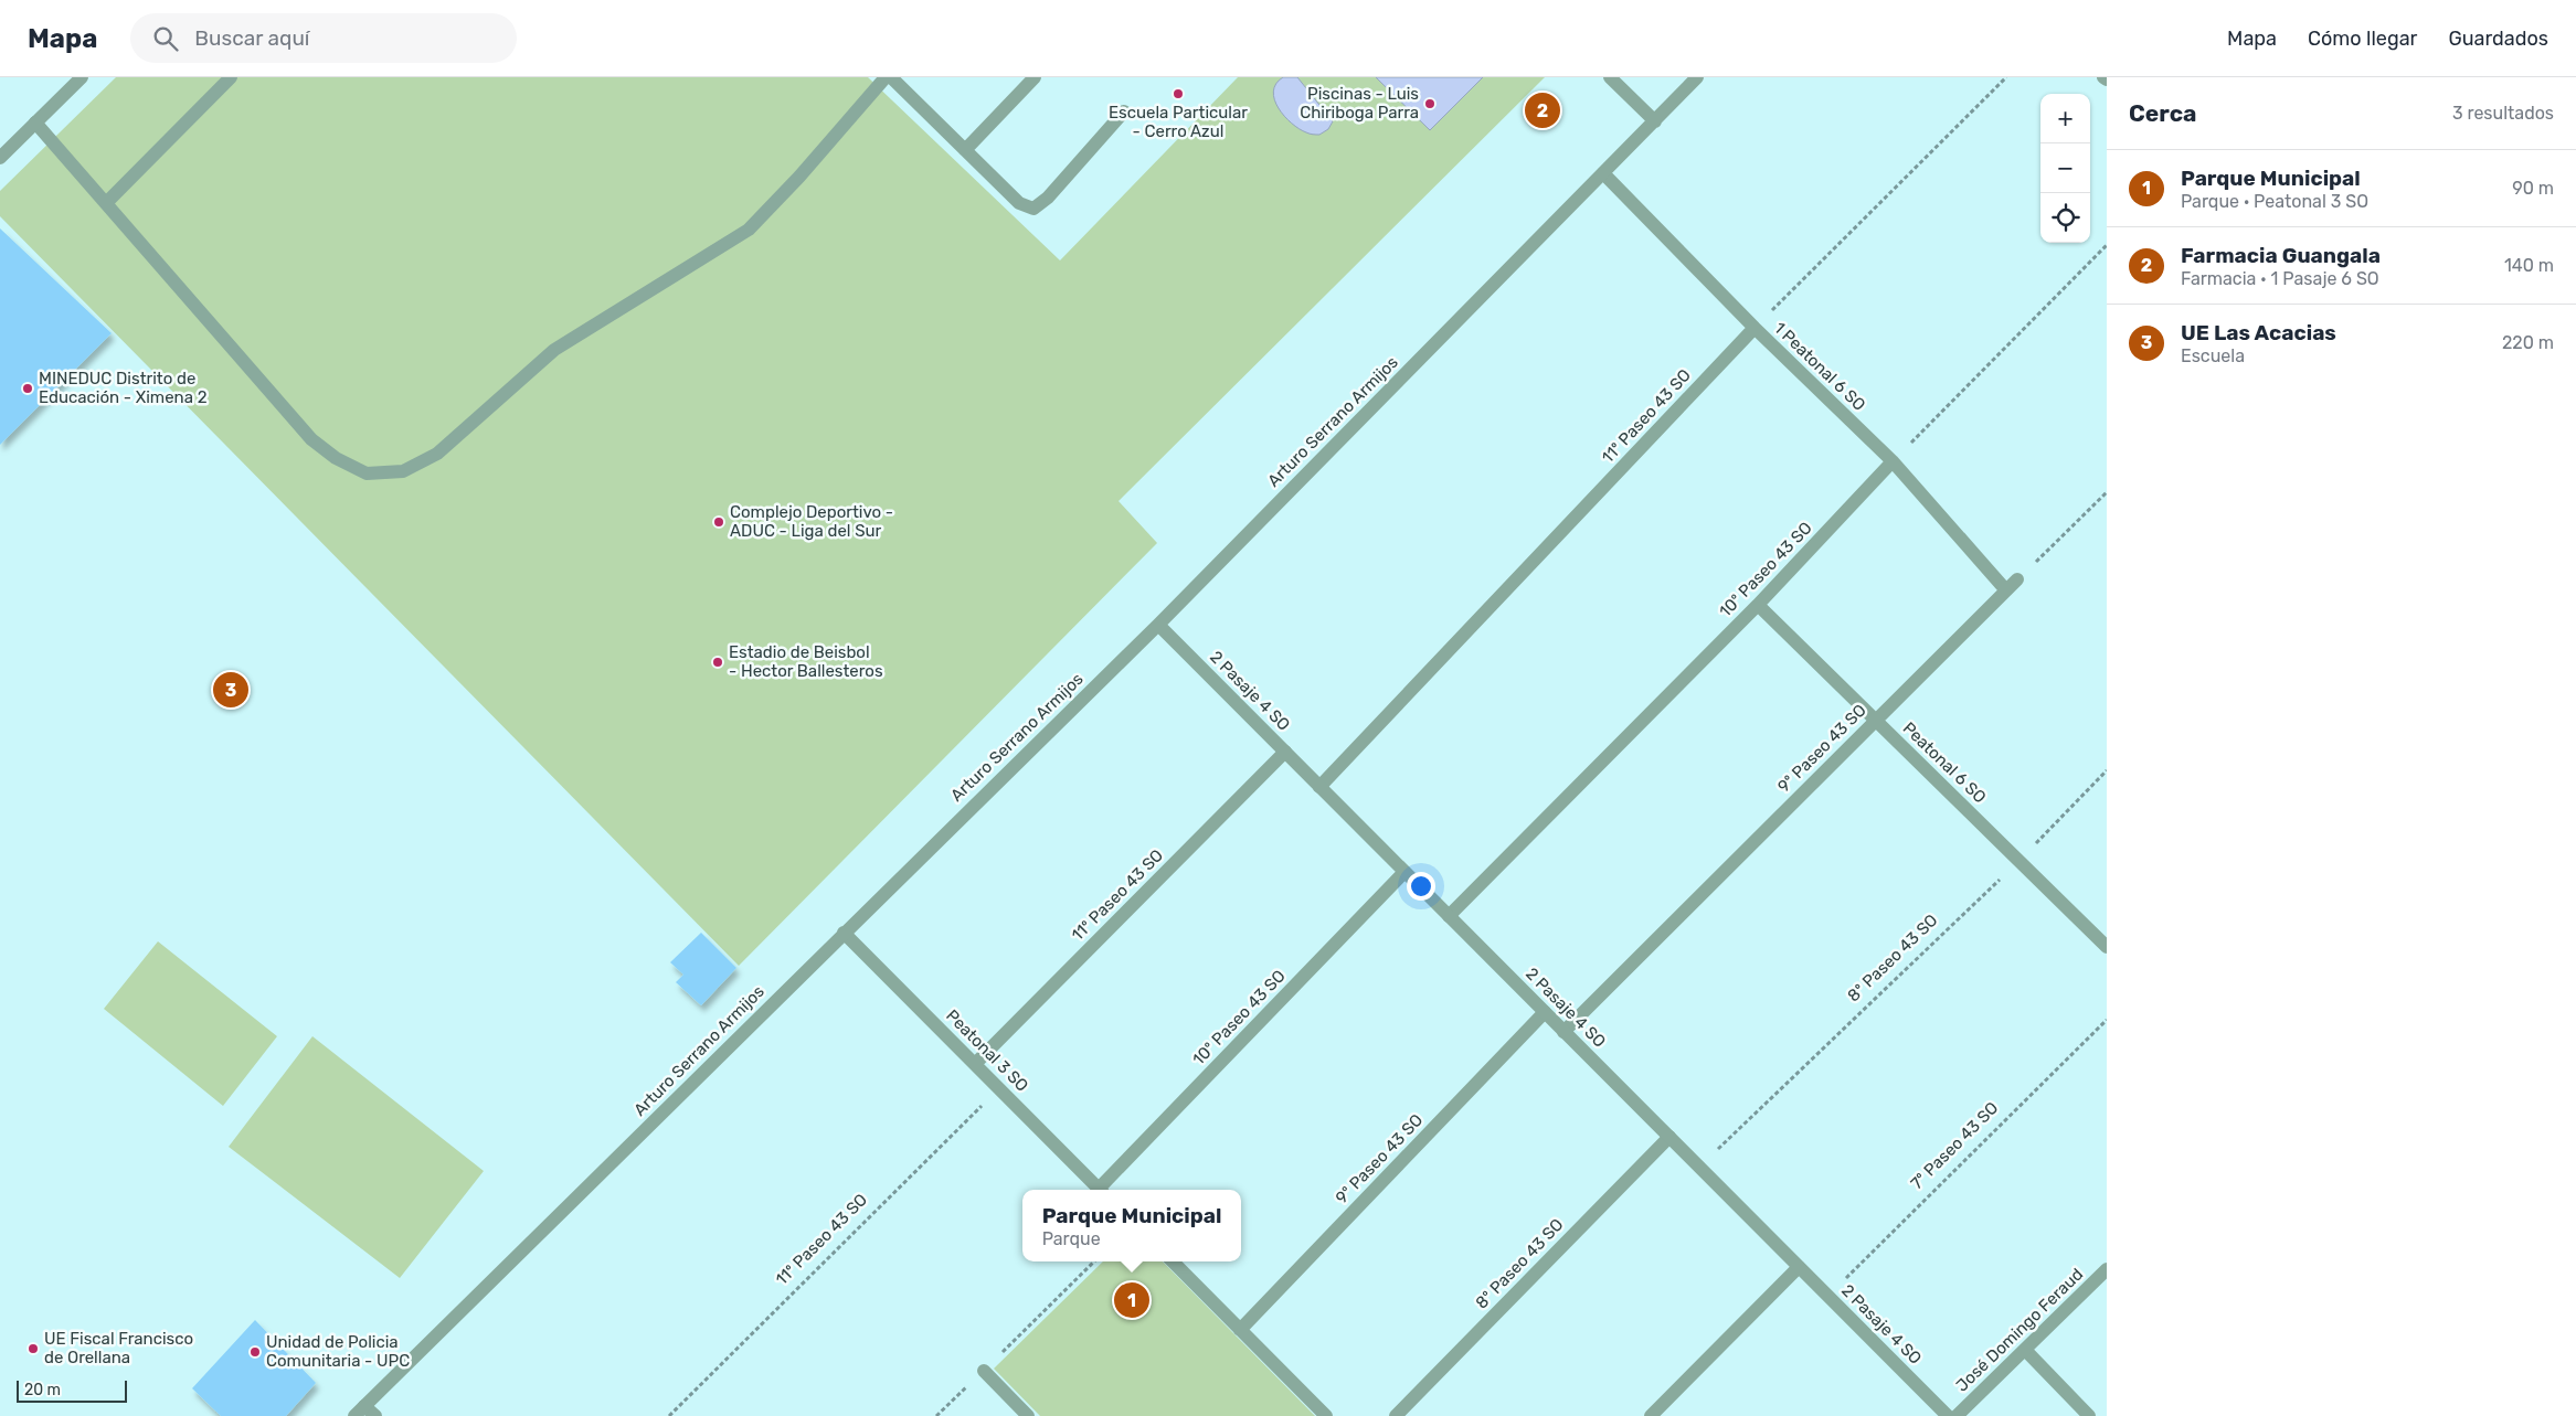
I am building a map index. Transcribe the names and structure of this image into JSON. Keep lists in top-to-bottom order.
{
  "streets": {
    "street": [
      "1 Peatonal 6 SO",
      "11º Paseo 43 SO",
      "Arturo Serrano Armijos",
      "10º Paseo 43 SO",
      "2 Pasaje 4 SO",
      "9º Paseo 43 SO",
      "Peatonal 6 SO",
      "8º Paseo 43 SO",
      "Peatonal 3 SO",
      "José Domingo Feraud"
    ],
    "path": ["7º Paseo 43 SO"]
  },
  "crossings": [
    ["1 Peatonal 6 SO", "11º Paseo 43 SO"],
    ["1 Peatonal 6 SO", "Arturo Serrano Armijos"],
    ["1 Peatonal 6 SO", "10º Paseo 43 SO"],
    ["1 Peatonal 6 SO", "9º Paseo 43 SO"],
    ["11º Paseo 43 SO", "2 Pasaje 4 SO"],
    ["11º Paseo 43 SO", "Peatonal 3 SO"],
    ["Arturo Serrano Armijos", "2 Pasaje 4 SO"],
    ["Arturo Serrano Armijos", "Peatonal 3 SO"],
    ["10º Paseo 43 SO", "2 Pasaje 4 SO"],
    ["10º Paseo 43 SO", "Peatonal 6 SO"],
    ["2 Pasaje 4 SO", "9º Paseo 43 SO"],
    ["2 Pasaje 4 SO", "8º Paseo 43 SO"],
    ["2 Pasaje 4 SO", "7º Paseo 43 SO"],
    ["9º Paseo 43 SO", "Peatonal 6 SO"],
    ["Peatonal 6 SO", "8º Paseo 43 SO"]
  ],
  "places": [
    "Escuela Particular - Cerro Azul",
    "Piscinas - Luis Chiriboga Parra",
    "MINEDUC Distrito de Educación - Ximena 2",
    "Complejo Deportivo - ADUC - Liga del Sur",
    "Estadio de Beisbol - Hector Ballesteros",
    "UE Fiscal Francisco de Orellana",
    "Unidad de Policia Comunitaria - UPC"
  ],
  "scale_bar": "20 m",
  "page": {
    "header": "Mapa",
    "search": "Buscar aquí",
    "nav": ["Mapa", "Cómo llegar", "Guardados"],
    "heading": ["Cerca", "3 resultados"],
    "pins": ["2", "3", "1"],
    "map_buttons": ["+", "−"],
    "list": [
      {
        "mark": "1",
        "name": "Parque Municipal",
        "note": "Parque · Peatonal 3 SO",
        "value": "90 m"
      },
      {
        "mark": "2",
        "name": "Farmacia Guangala",
        "note": "Farmacia · 1 Pasaje 6 SO",
        "value": "140 m"
      },
      {
        "mark": "3",
        "name": "UE Las Acacias",
        "note": "Escuela",
        "value": "220 m"
      }
    ],
    "popup": ["Parque Municipal", "Parque"],
    "scale": "20 m"
  }
}
